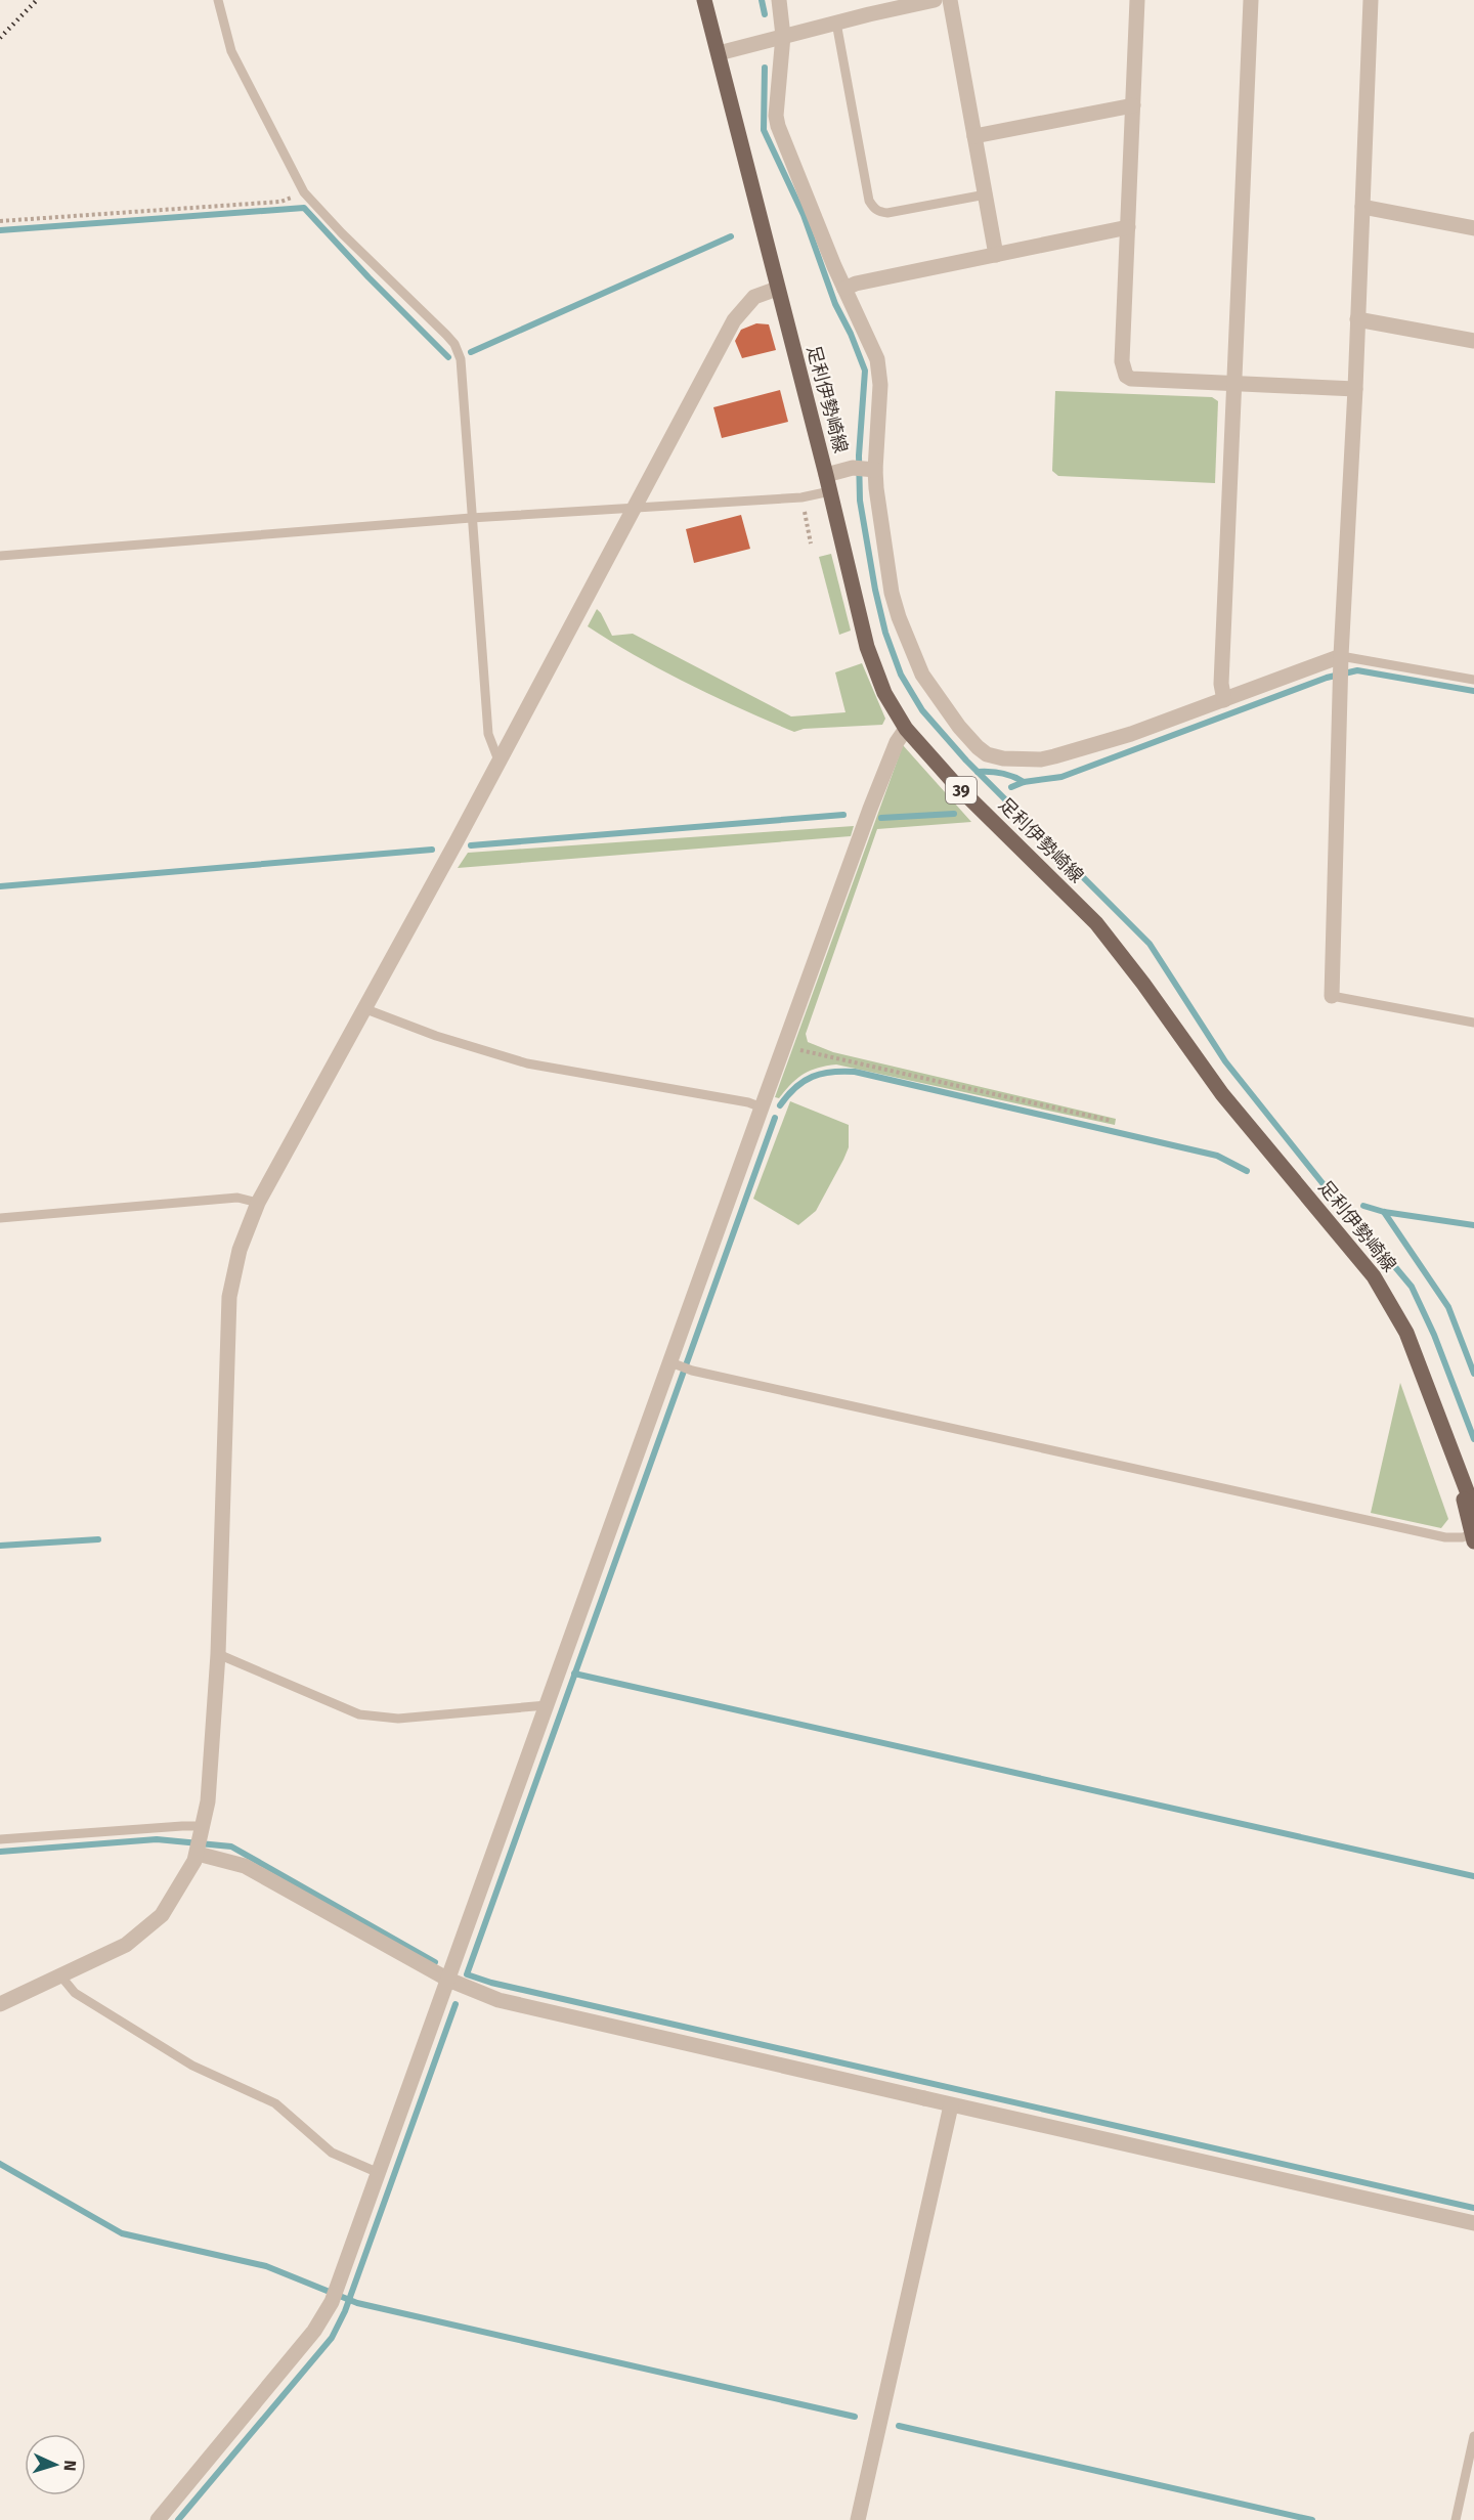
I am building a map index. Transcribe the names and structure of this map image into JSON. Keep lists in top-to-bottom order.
{
  "streets": {
    "main road": ["足利伊勢崎線", "39"]
  },
  "north": "right"
}
